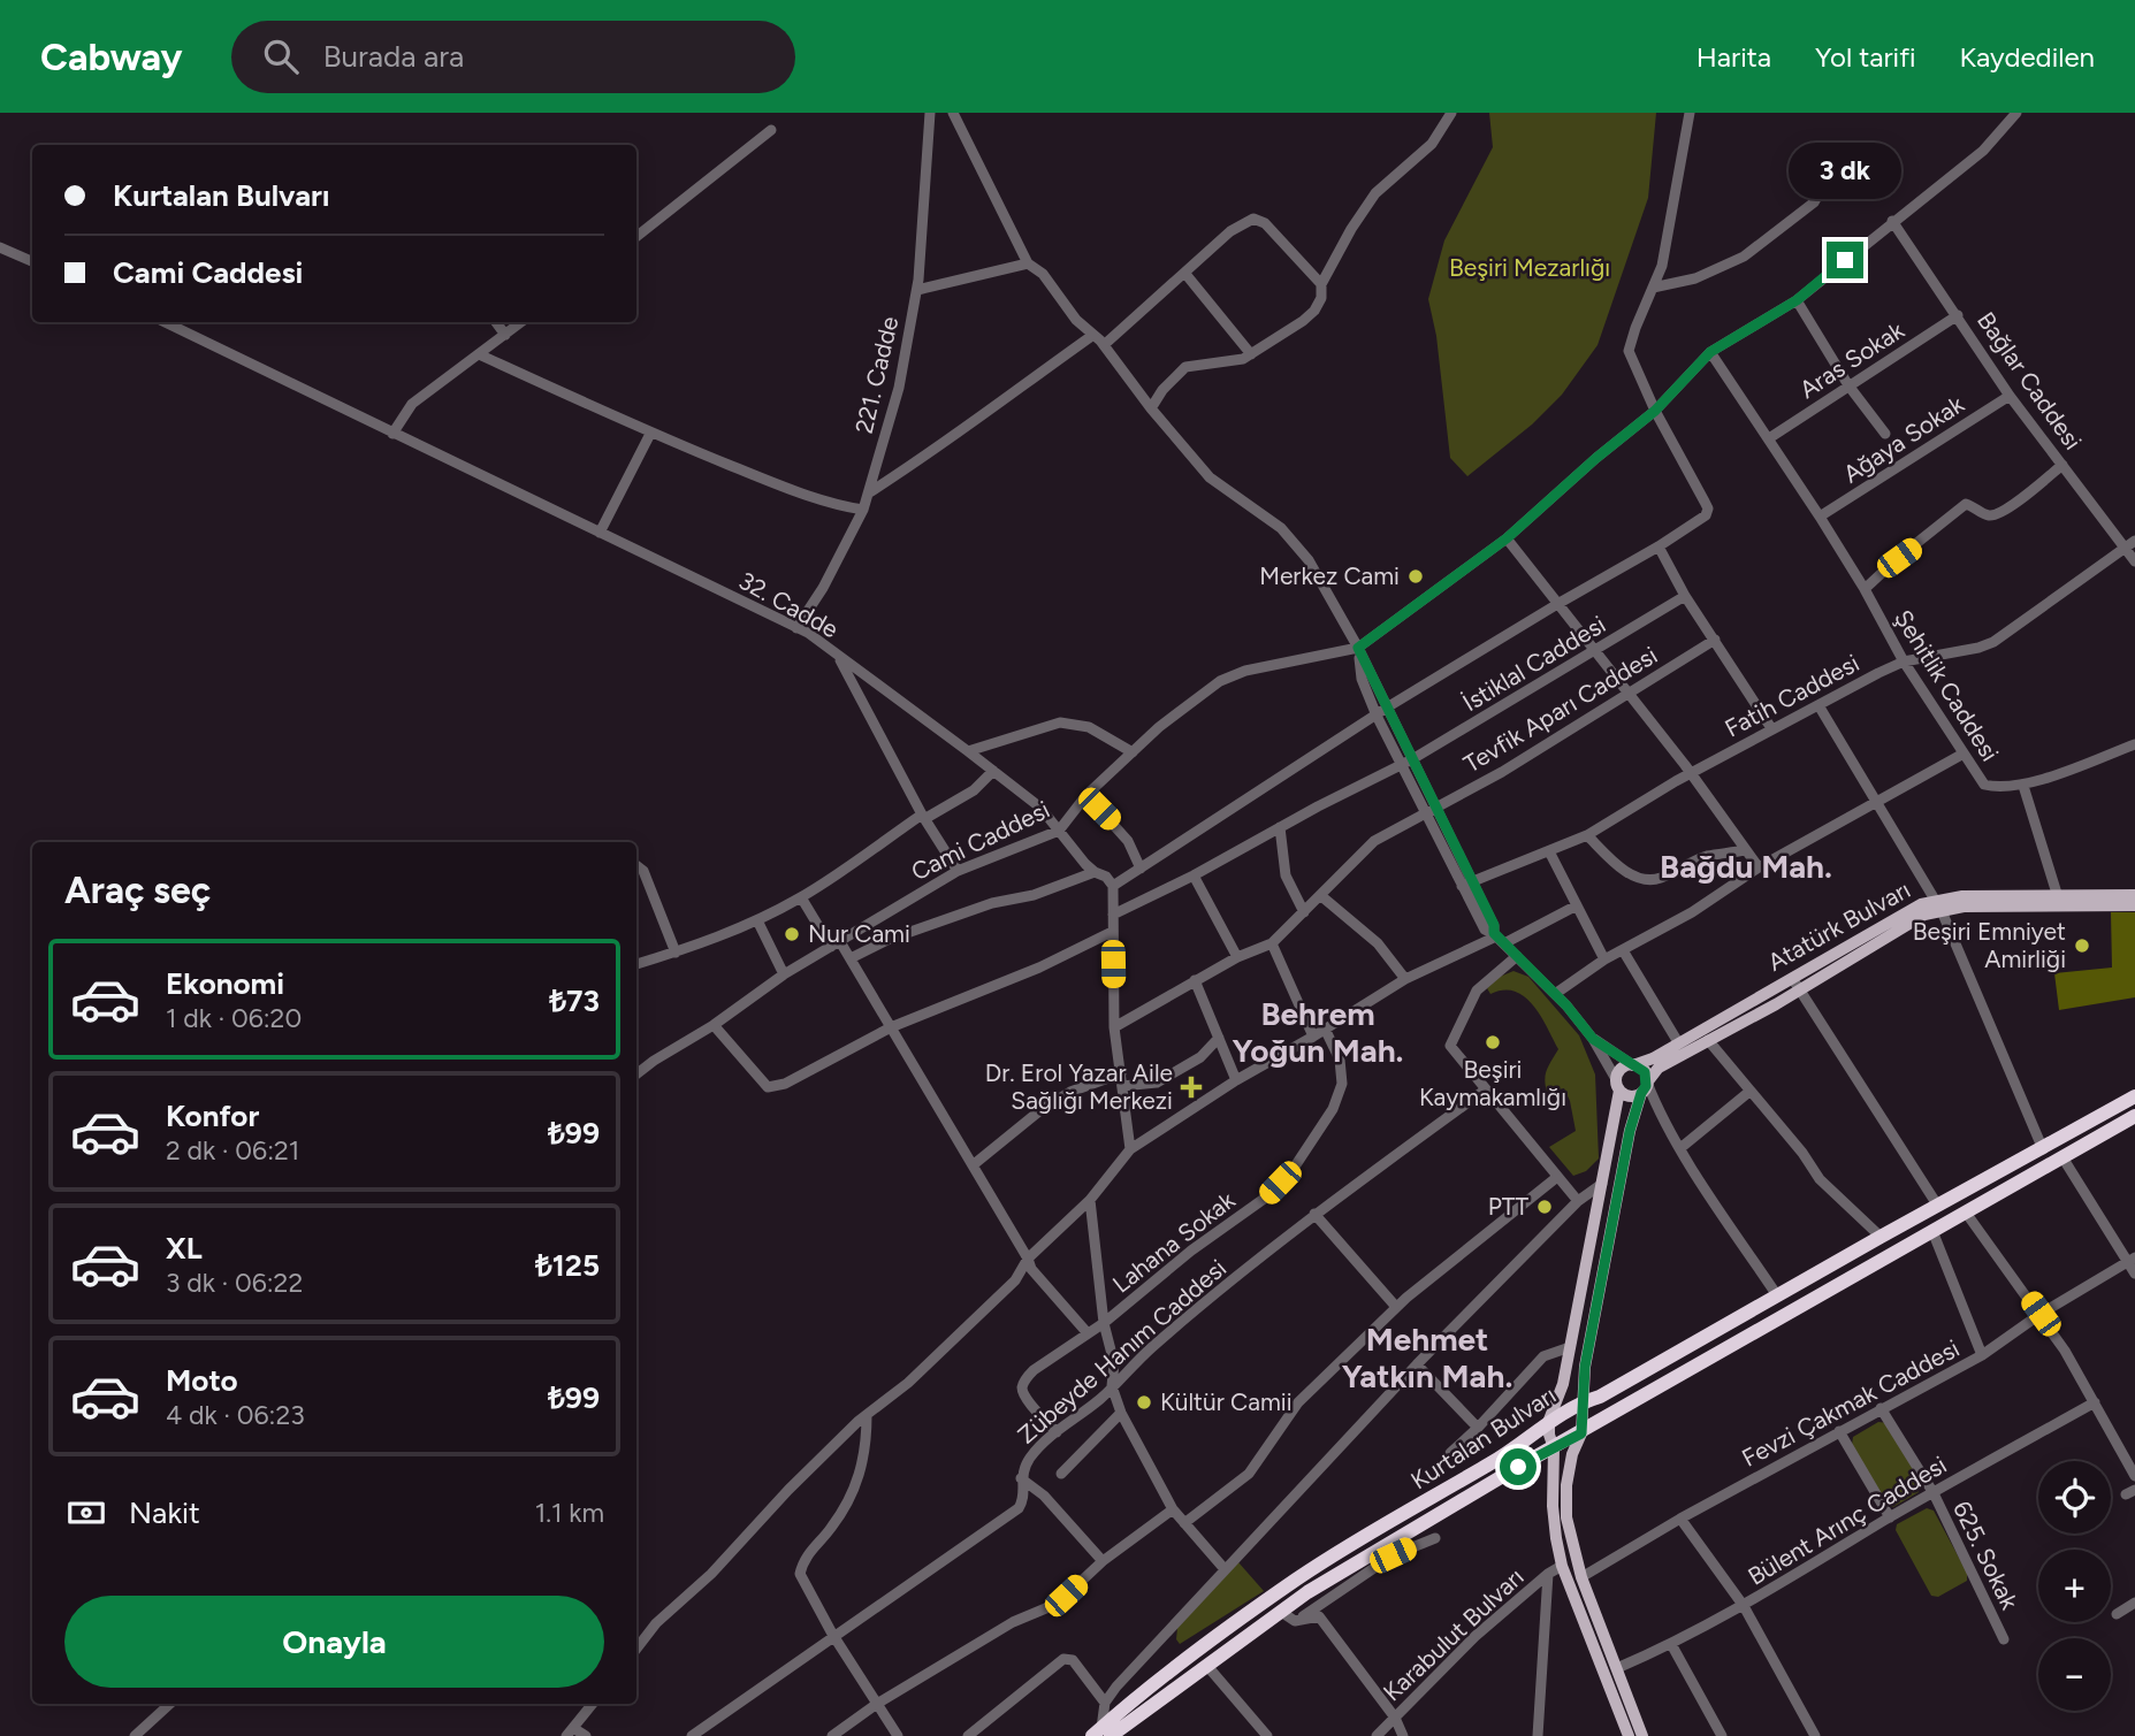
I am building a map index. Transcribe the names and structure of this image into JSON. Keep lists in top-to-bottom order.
{
  "streets": {
    "highway": ["Kurtalan Bulvarı"],
    "main road": ["Atatürk Bulvarı"],
    "street": [
      "Aras Sokak",
      "221. Cadde",
      "Bağlar Caddesi",
      "Ağaya Sokak",
      "32. Cadde",
      "İstiklal Caddesi",
      "Şehitlik Caddesi",
      "Fatih Caddesi",
      "Tevfik Aparı Caddesi",
      "Cami Caddesi",
      "Lahana Sokak",
      "Zübeyde Hanım Caddesi",
      "Fevzi Çakmak Caddesi",
      "Bülent Arınç Caddesi",
      "625. Sokak",
      "Karabulut Bulvarı"
    ]
  },
  "crossings": [
    ["Aras Sokak", "Bağlar Caddesi"],
    ["Aras Sokak", "Şehitlik Caddesi"],
    ["221. Cadde", "32. Cadde"],
    ["Bağlar Caddesi", "Ağaya Sokak"],
    ["Bağlar Caddesi", "Fatih Caddesi"],
    ["Bağlar Caddesi", "Cami Caddesi"],
    ["Ağaya Sokak", "Şehitlik Caddesi"],
    ["32. Cadde", "Cami Caddesi"],
    ["Şehitlik Caddesi", "Fatih Caddesi"],
    ["Şehitlik Caddesi", "Cami Caddesi"],
    ["Lahana Sokak", "Zübeyde Hanım Caddesi"],
    ["Fevzi Çakmak Caddesi", "625. Sokak"],
    ["Bülent Arınç Caddesi", "625. Sokak"]
  ],
  "districts": ["Bağdu Mah.", "Behrem Yoğun Mah.", "Mehmet Yatkın Mah."],
  "parks": ["Beşiri Mezarlığı"],
  "places": {
    "other": [
      "Merkez Cami",
      "Nur Cami",
      "Beşiri Emniyet Amirliği",
      "Beşiri Kaymakamlığı",
      "PTT",
      "Kültür Camii"
    ],
    "health": ["Dr. Erol Yazar Aile Sağlığı Merkezi"]
  },
  "page": {
    "header": "Cabway",
    "search": "Burada ara",
    "nav": ["Harita", "Yol tarifi", "Kaydedilen"],
    "bubble": "3 dk",
    "banner": ["Kurtalan Bulvarı", "Cami Caddesi"],
    "heading": "Araç seç",
    "list": [
      {
        "name": "Ekonomi",
        "note": "1 dk · 06:20",
        "value": "₺73"
      },
      {
        "name": "Konfor",
        "note": "2 dk · 06:21",
        "value": "₺99"
      },
      {
        "name": "XL",
        "note": "3 dk · 06:22",
        "value": "₺125"
      },
      {
        "name": "Moto",
        "note": "4 dk · 06:23",
        "value": "₺99"
      }
    ],
    "map_buttons": ["+", "−"],
    "pay": ["Nakit", "1.1 km"],
    "buttons": "Onayla"
  }
}
